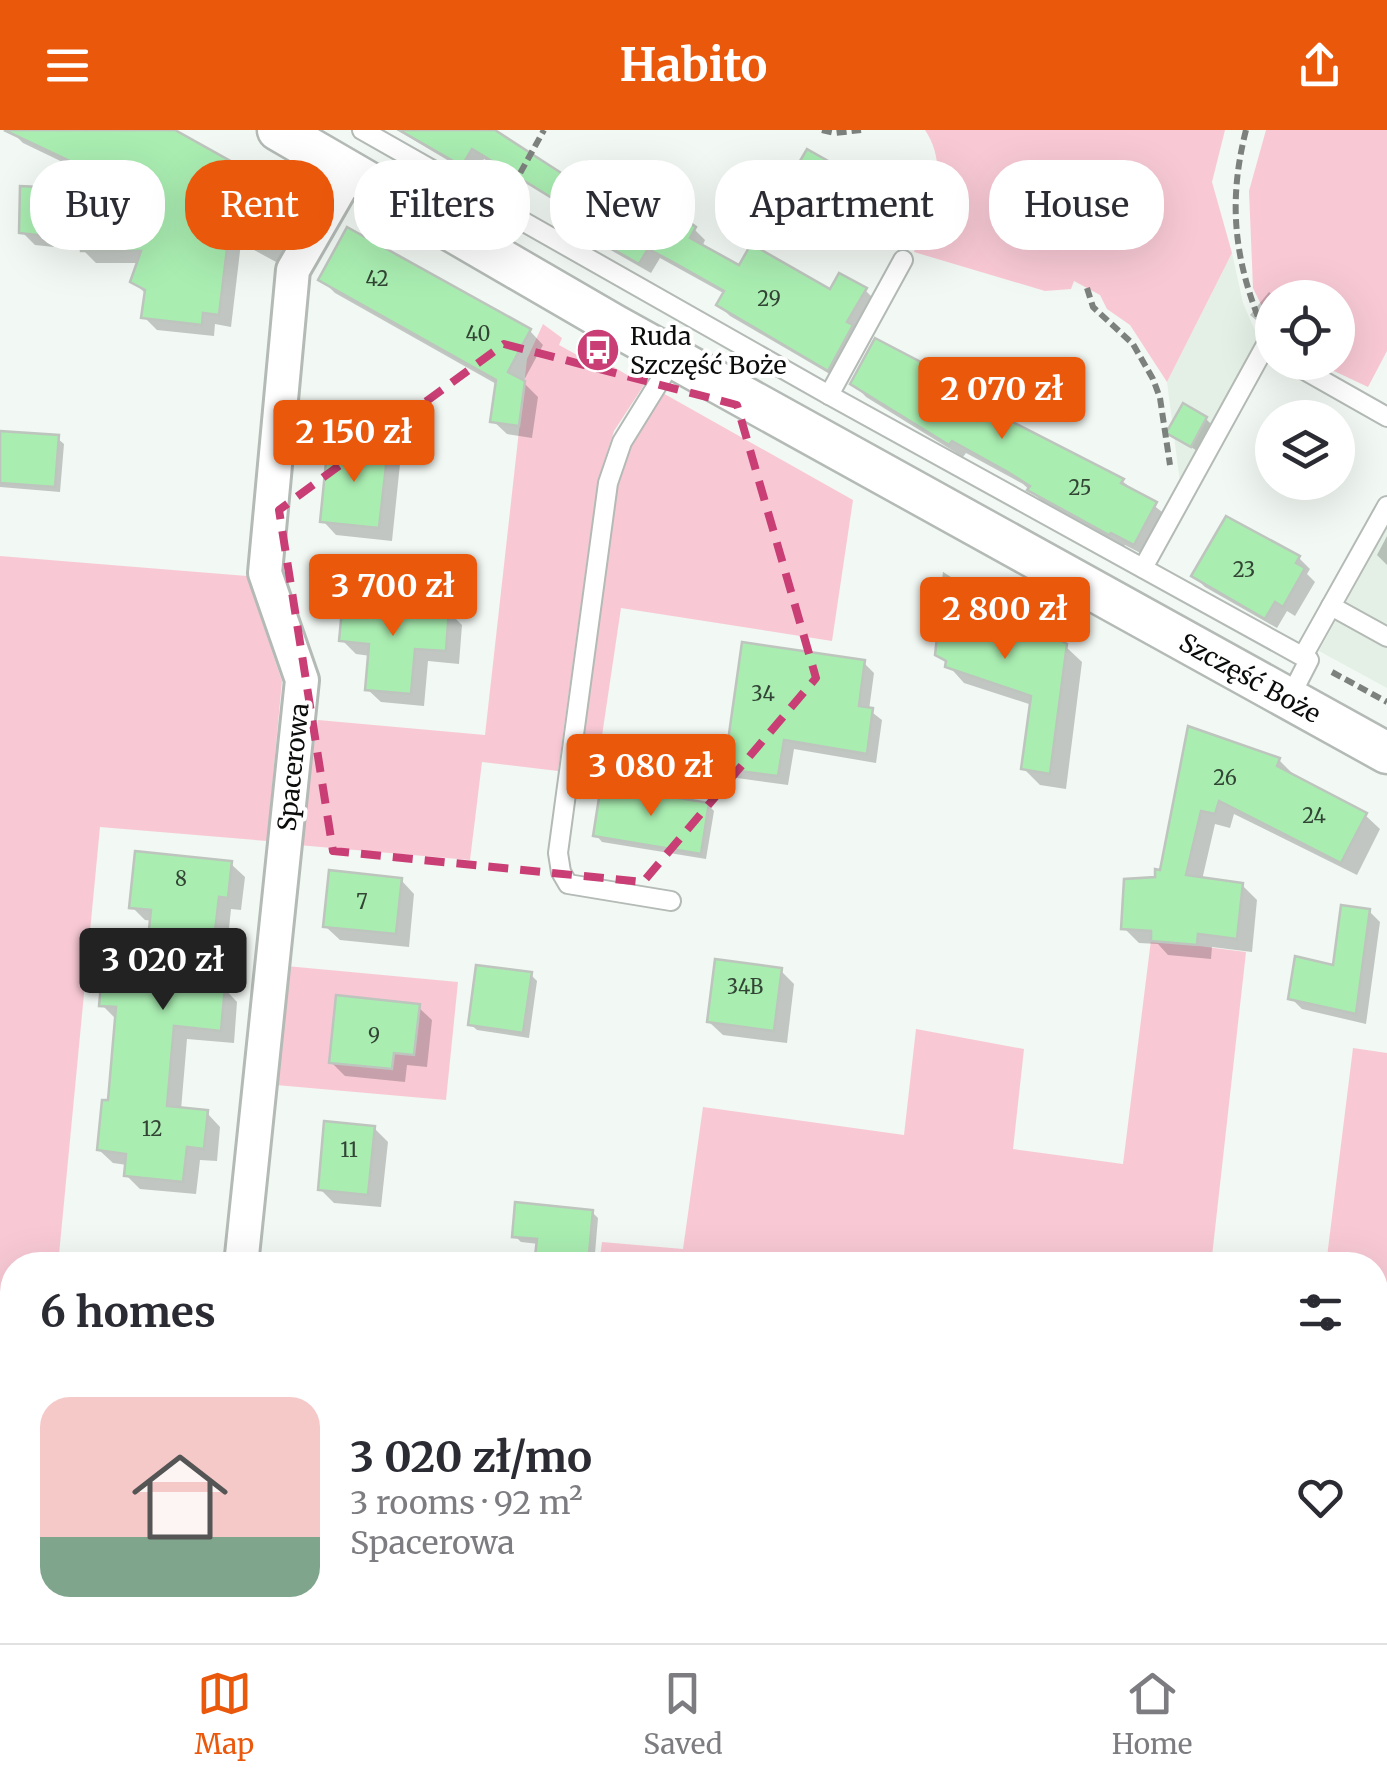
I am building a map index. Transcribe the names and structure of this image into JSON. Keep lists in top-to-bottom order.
{
  "streets": {
    "street": ["Szczęść Boże", "Spacerowa"]
  },
  "crossings": [
    ["Szczęść Boże", "Spacerowa"]
  ],
  "places": {
    "bus stop": ["Ruda Szczęść Boże"]
  },
  "house_numbers": [
    "42",
    "29",
    "40",
    "25",
    "23",
    "34",
    "26",
    "24",
    "8",
    "7",
    "34B",
    "9",
    "12",
    "11"
  ],
  "page": {
    "header": "Habito",
    "chip": [
      "Buy",
      "Rent",
      "Filters",
      "New",
      "Apartment",
      "House"
    ],
    "price": [
      "2 070 zł",
      "2 150 zł",
      "3 700 zł",
      "2 800 zł",
      "3 080 zł",
      "3 020 zł"
    ],
    "heading": "6 homes",
    "list": [
      {
        "name": "3 020 zł/mo",
        "note": "3 rooms · 92 m² · Spacerowa"
      }
    ],
    "tabs": ["Map", "Saved", "Home"]
  }
}
